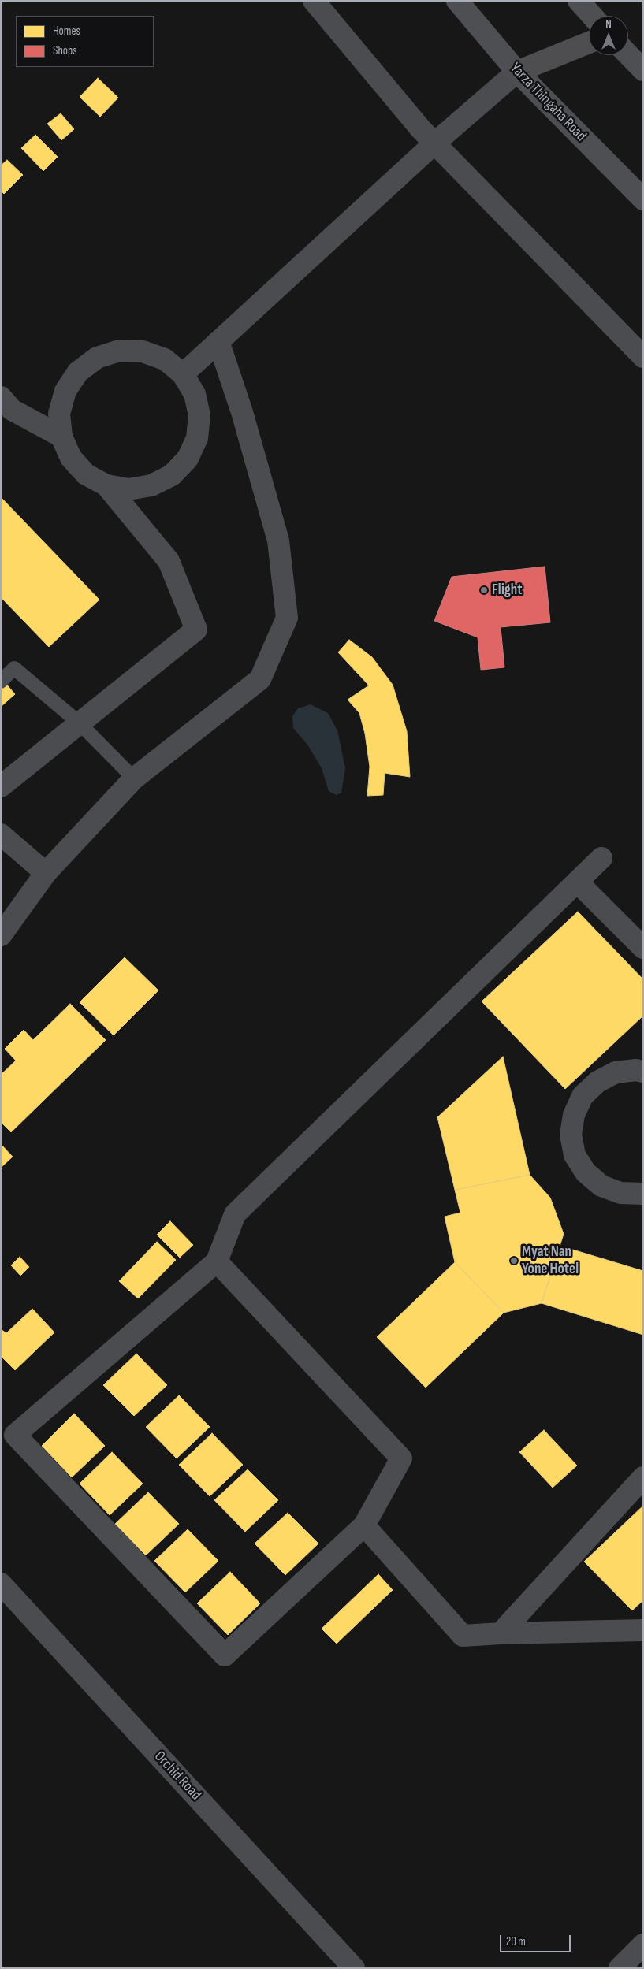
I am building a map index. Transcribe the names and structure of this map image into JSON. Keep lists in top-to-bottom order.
{
  "streets": {
    "main road": ["Yarza Thingaha Road"],
    "street": ["Orchid Road"]
  },
  "places": ["Flight", "Myat Nan Yone Hotel"],
  "legend": ["Homes", "Shops"],
  "scale_bar": "20 m",
  "north": "top"
}
